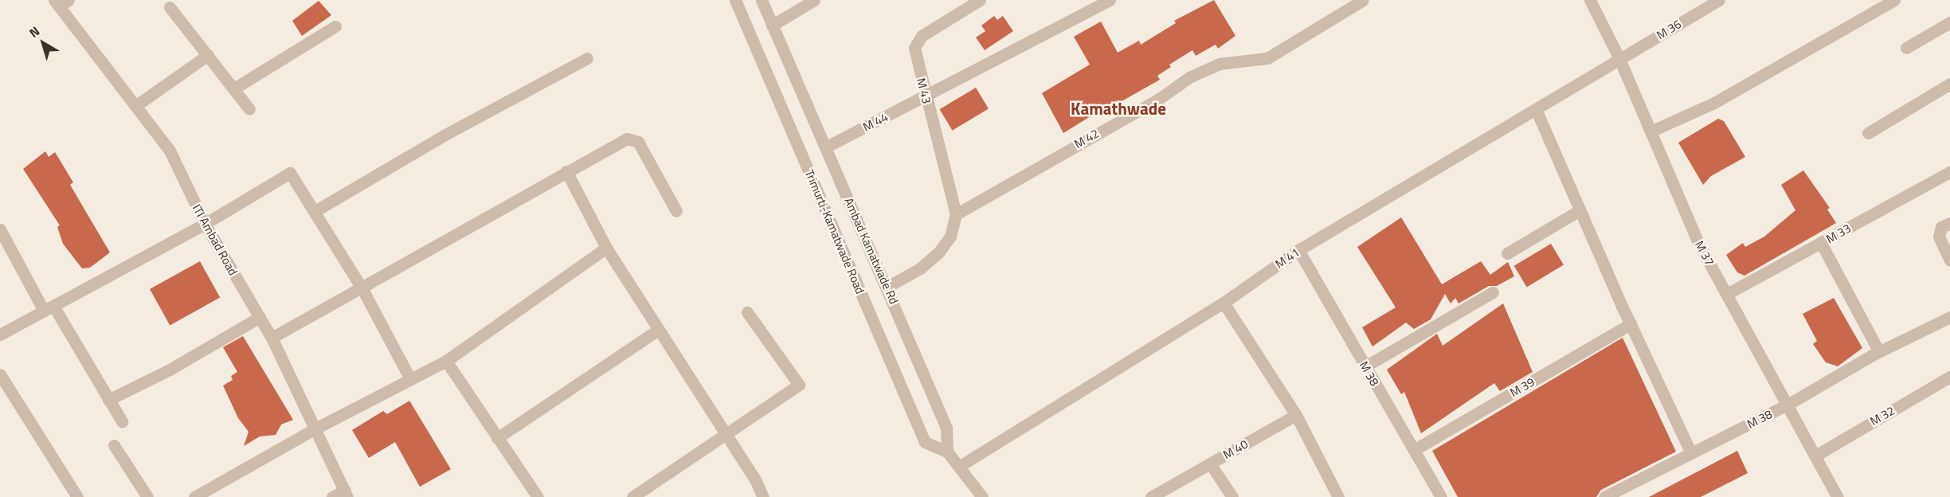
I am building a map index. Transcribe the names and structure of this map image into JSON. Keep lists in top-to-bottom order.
{
  "streets": {
    "street": [
      "M 36",
      "M 43",
      "M 44",
      "M 42",
      "Trimurti-Kamatwade Road",
      "M 33",
      "ITI Ambad Road",
      "Ambad Kamatwade Rd",
      "M 37",
      "M 41",
      "M 38",
      "M 39",
      "M 32",
      "M 40"
    ]
  },
  "crossings": [
    ["M 36", "M 37"],
    ["M 36", "M 41"],
    ["M 43", "M 44"],
    ["M 43", "M 42"],
    ["M 44", "Ambad Kamatwade Rd"],
    ["Trimurti-Kamatwade Road", "Ambad Kamatwade Rd"],
    ["M 33", "M 37"],
    ["M 37", "M 41"],
    ["M 37", "M 38"],
    ["M 37", "M 32"],
    ["M 41", "M 38"],
    ["M 38", "M 39"]
  ],
  "districts": ["Kamathwade"],
  "north": "top left"
}
